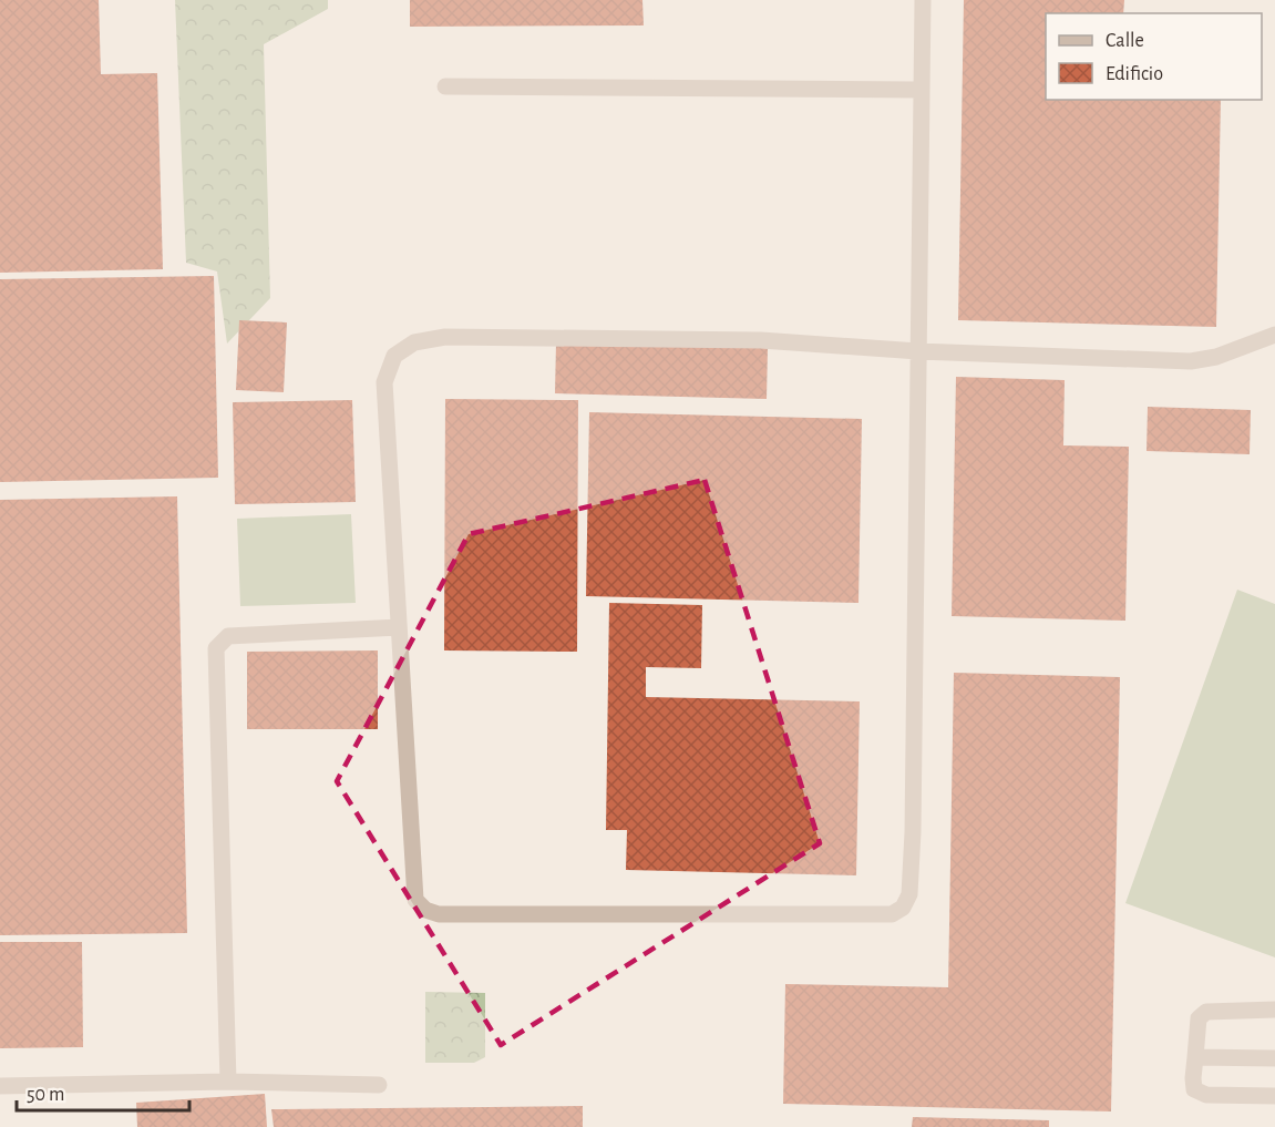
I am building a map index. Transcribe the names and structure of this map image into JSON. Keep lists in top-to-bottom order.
{
  "legend": ["Calle", "Edificio"],
  "scale_bar": "50 m"
}
